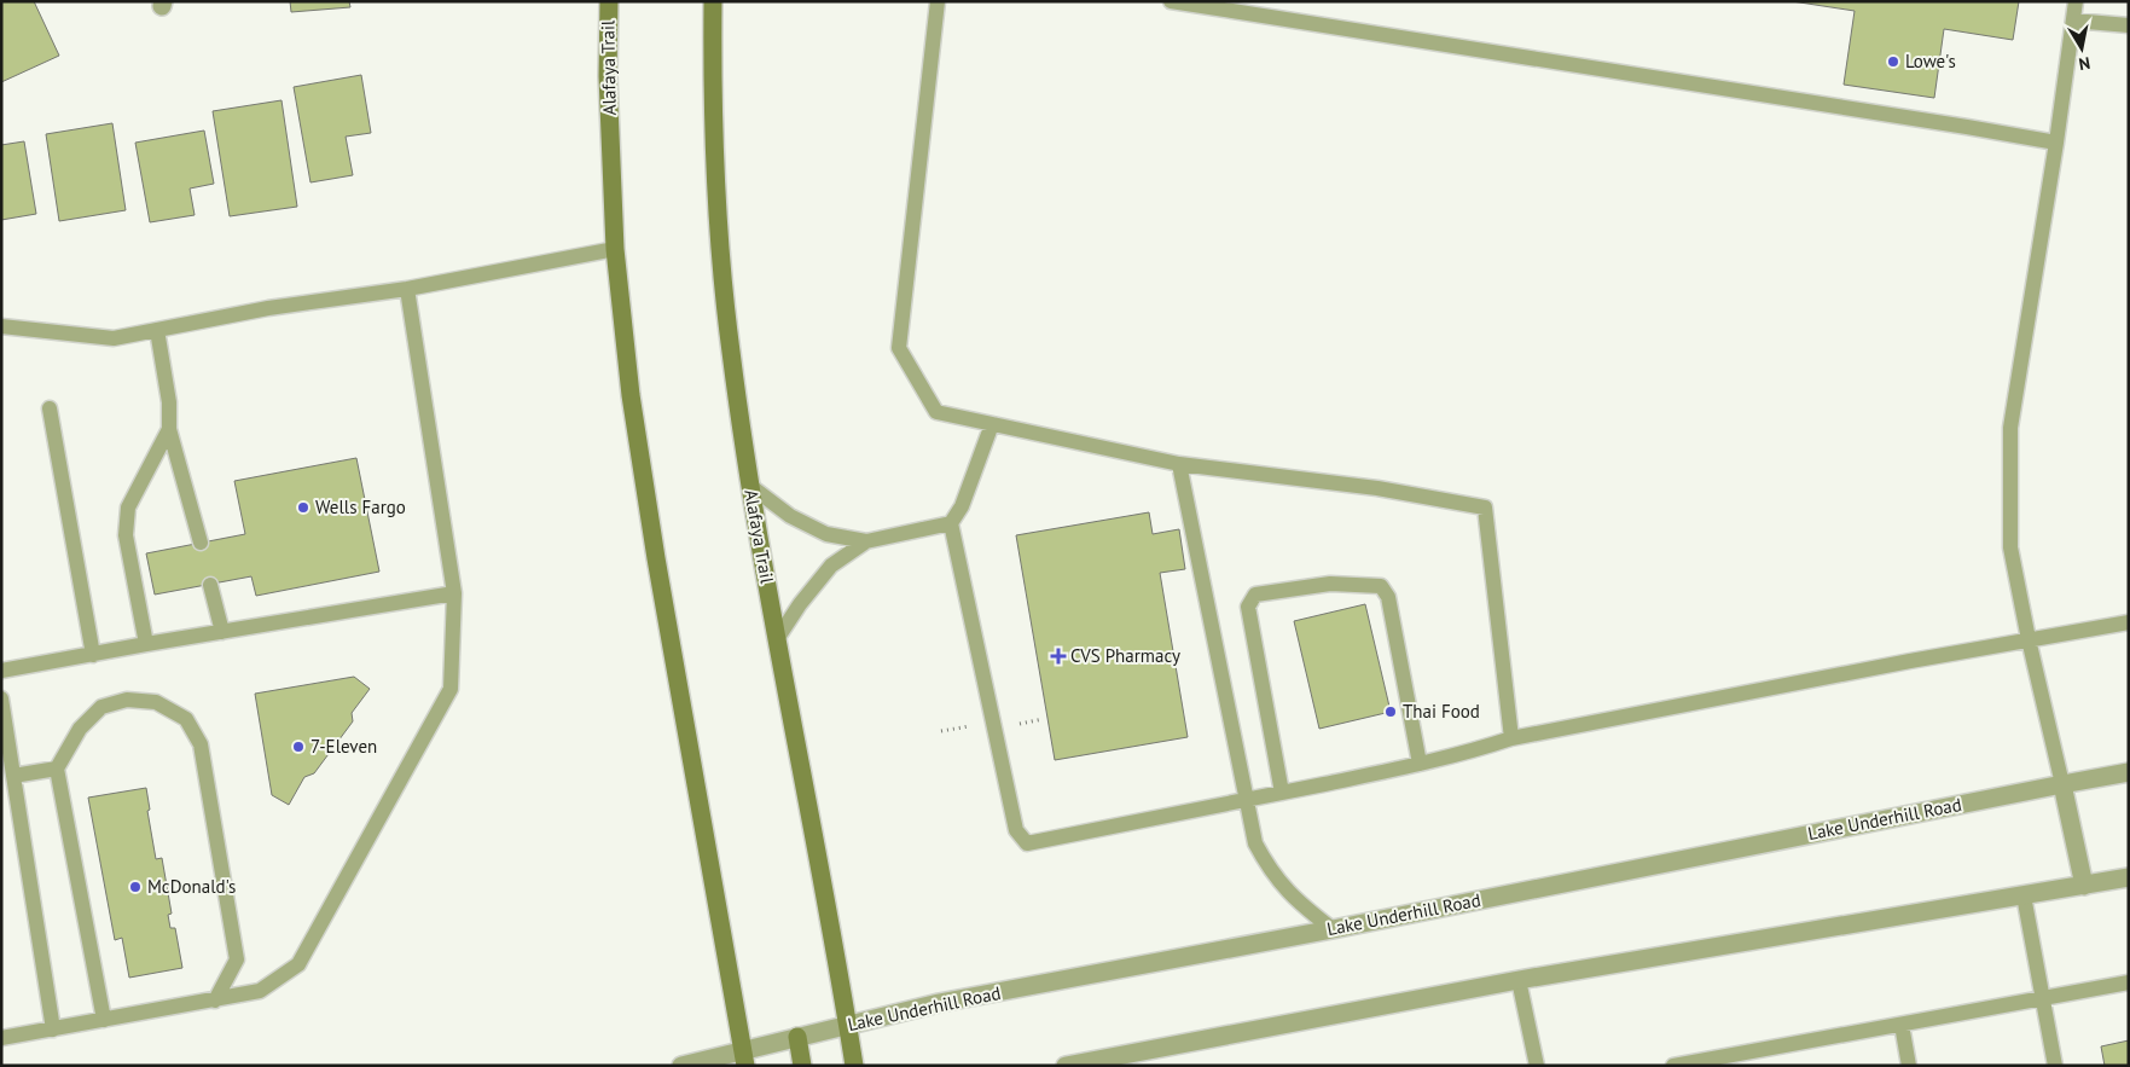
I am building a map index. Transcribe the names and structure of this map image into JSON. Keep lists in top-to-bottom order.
{
  "streets": {
    "main road": ["Alafaya Trail"],
    "street": ["Lake Underhill Road"]
  },
  "crossings": [
    ["Alafaya Trail", "Lake Underhill Road"]
  ],
  "places": {
    "other": [
      "Lowe's",
      "Wells Fargo",
      "Thai Food",
      "7-Eleven",
      "McDonald's"
    ],
    "health": ["CVS Pharmacy"]
  },
  "north": "bottom"
}
